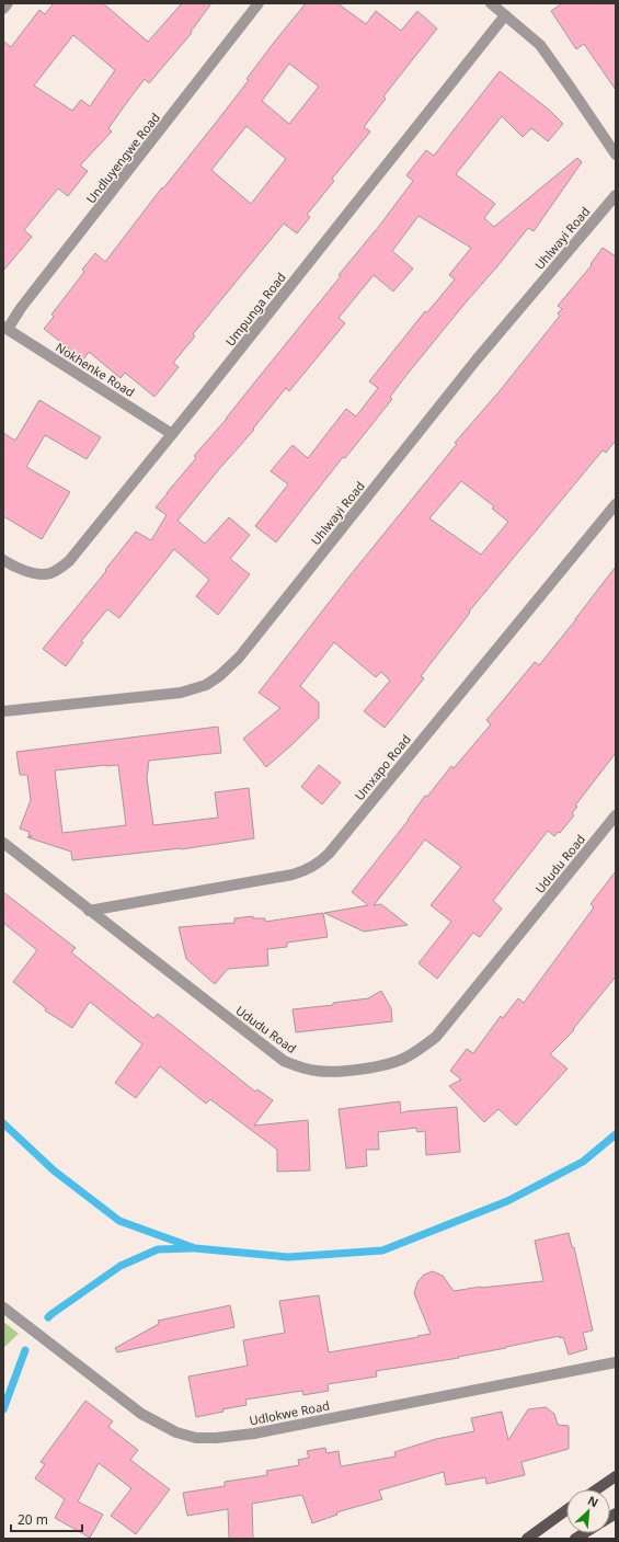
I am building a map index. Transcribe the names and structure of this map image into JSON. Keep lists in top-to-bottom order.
{
  "streets": {
    "street": [
      "Undluyengwe Road",
      "Uhlwayi Road",
      "Umpunga Road",
      "Nokhenke Road",
      "Umxapo Road",
      "Ududu Road",
      "Udlokwe Road"
    ]
  },
  "crossings": [
    ["Undluyengwe Road", "Nokhenke Road"],
    ["Umpunga Road", "Nokhenke Road"],
    ["Umxapo Road", "Ududu Road"]
  ],
  "scale_bar": "20 m",
  "north": "top right"
}
